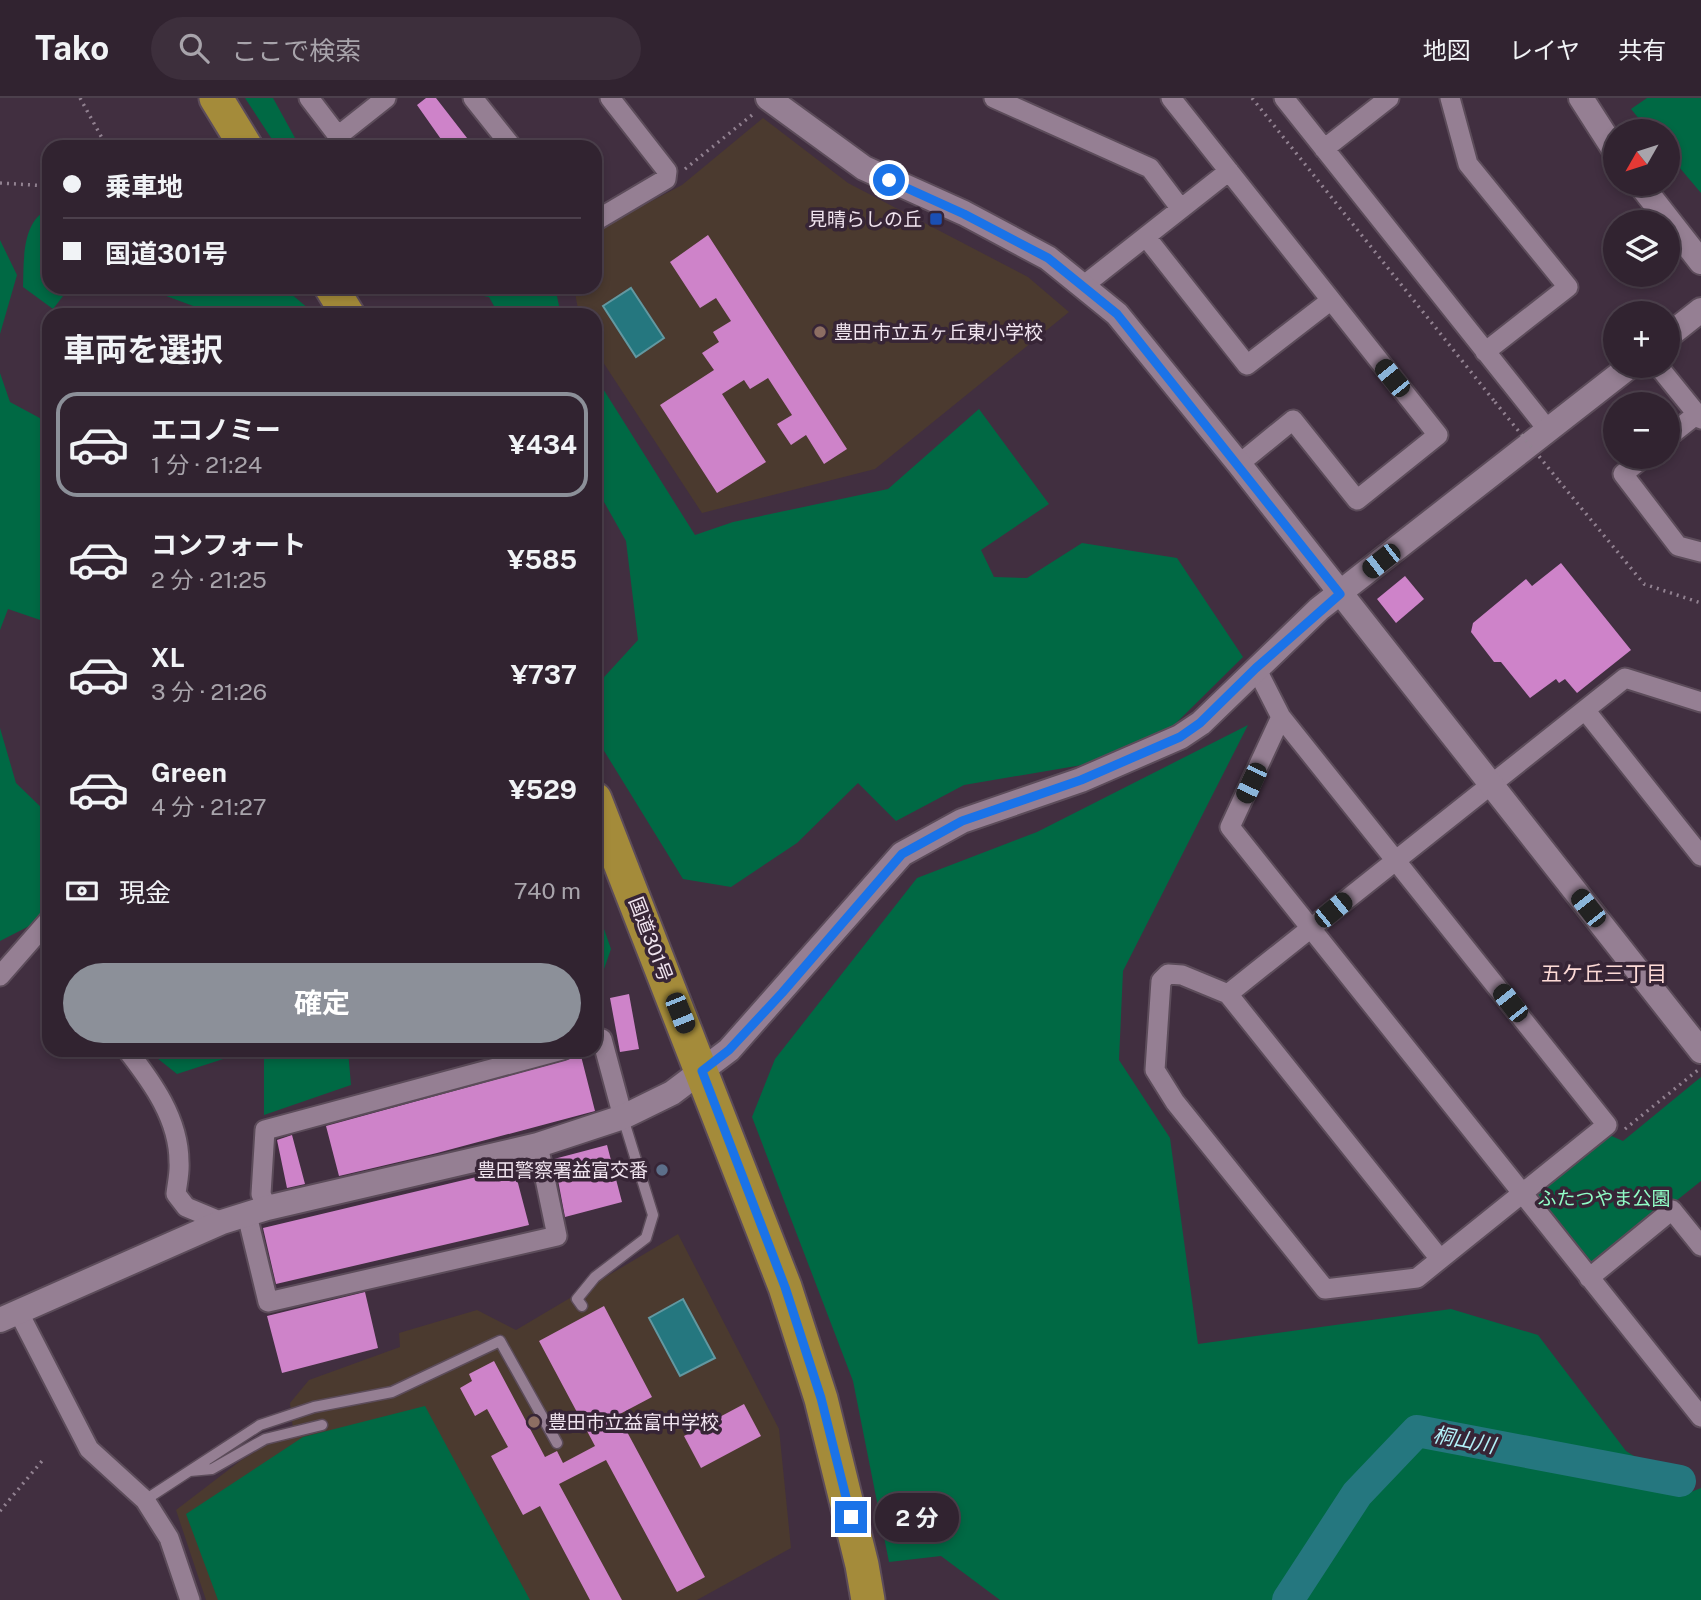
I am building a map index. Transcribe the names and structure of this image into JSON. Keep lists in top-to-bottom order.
{
  "streets": {
    "highway": ["国道301号"]
  },
  "districts": ["五ケ丘三丁目"],
  "water": ["桐山川"],
  "parks": ["ふたつやま公園"],
  "places": {
    "transit": ["見晴らしの丘"],
    "other": ["豊田市立五ヶ丘東小学校", "豊田警察署益富交番", "豊田市立益富中学校"]
  },
  "north": "bottom left",
  "page": {
    "header": "Tako",
    "search": "ここで検索",
    "nav": ["地図", "レイヤ", "共有"],
    "map_buttons": ["+", "−"],
    "banner": ["乗車地", "国道301号"],
    "heading": "車両を選択",
    "list": [
      {
        "name": "エコノミー",
        "note": "1 分 · 21:24",
        "value": "¥434"
      },
      {
        "name": "コンフォート",
        "note": "2 分 · 21:25",
        "value": "¥585"
      },
      {
        "name": "XL",
        "note": "3 分 · 21:26",
        "value": "¥737"
      },
      {
        "name": "Green",
        "note": "4 分 · 21:27",
        "value": "¥529"
      }
    ],
    "pay": ["現金", "740 m"],
    "buttons": "確定",
    "bubble": "2 分"
  }
}
